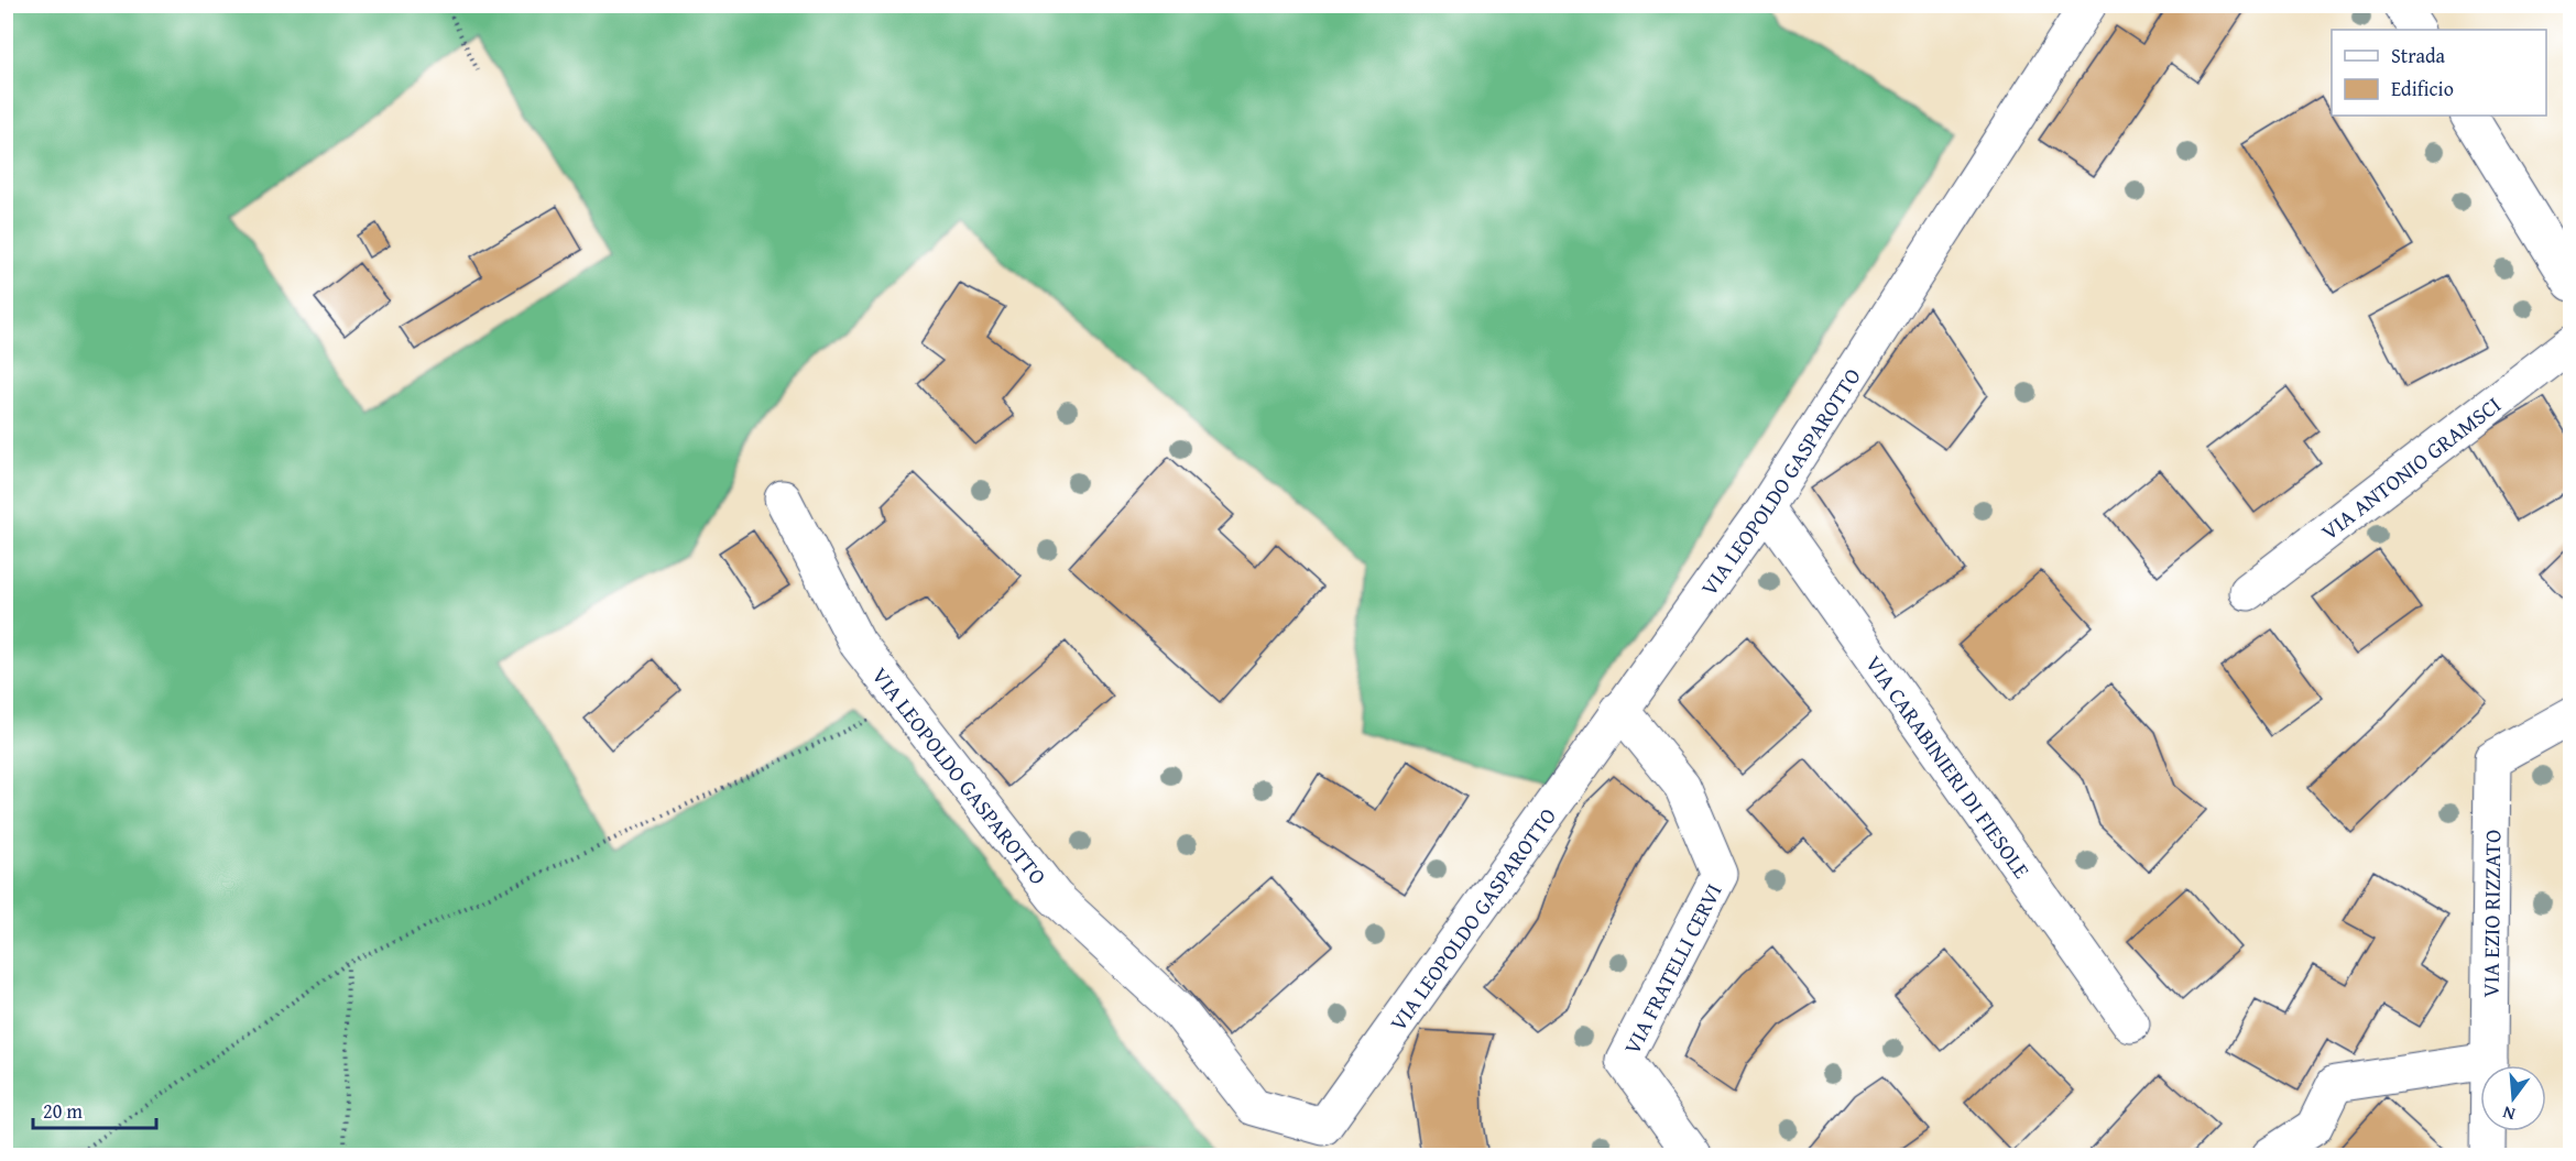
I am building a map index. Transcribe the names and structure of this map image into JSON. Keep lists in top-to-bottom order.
{
  "streets": {
    "street": [
      "VIA ANTONIO GRAMSCI",
      "VIA LEOPOLDO GASPAROTTO",
      "VIA CARABINIERI DI FIESOLE",
      "VIA EZIO RIZZATO",
      "VIA FRATELLI CERVI"
    ]
  },
  "crossings": [
    ["VIA LEOPOLDO GASPAROTTO", "VIA CARABINIERI DI FIESOLE"],
    ["VIA LEOPOLDO GASPAROTTO", "VIA FRATELLI CERVI"]
  ],
  "legend": ["Strada", "Edificio"],
  "scale_bar": "20 m",
  "north": "bottom"
}
